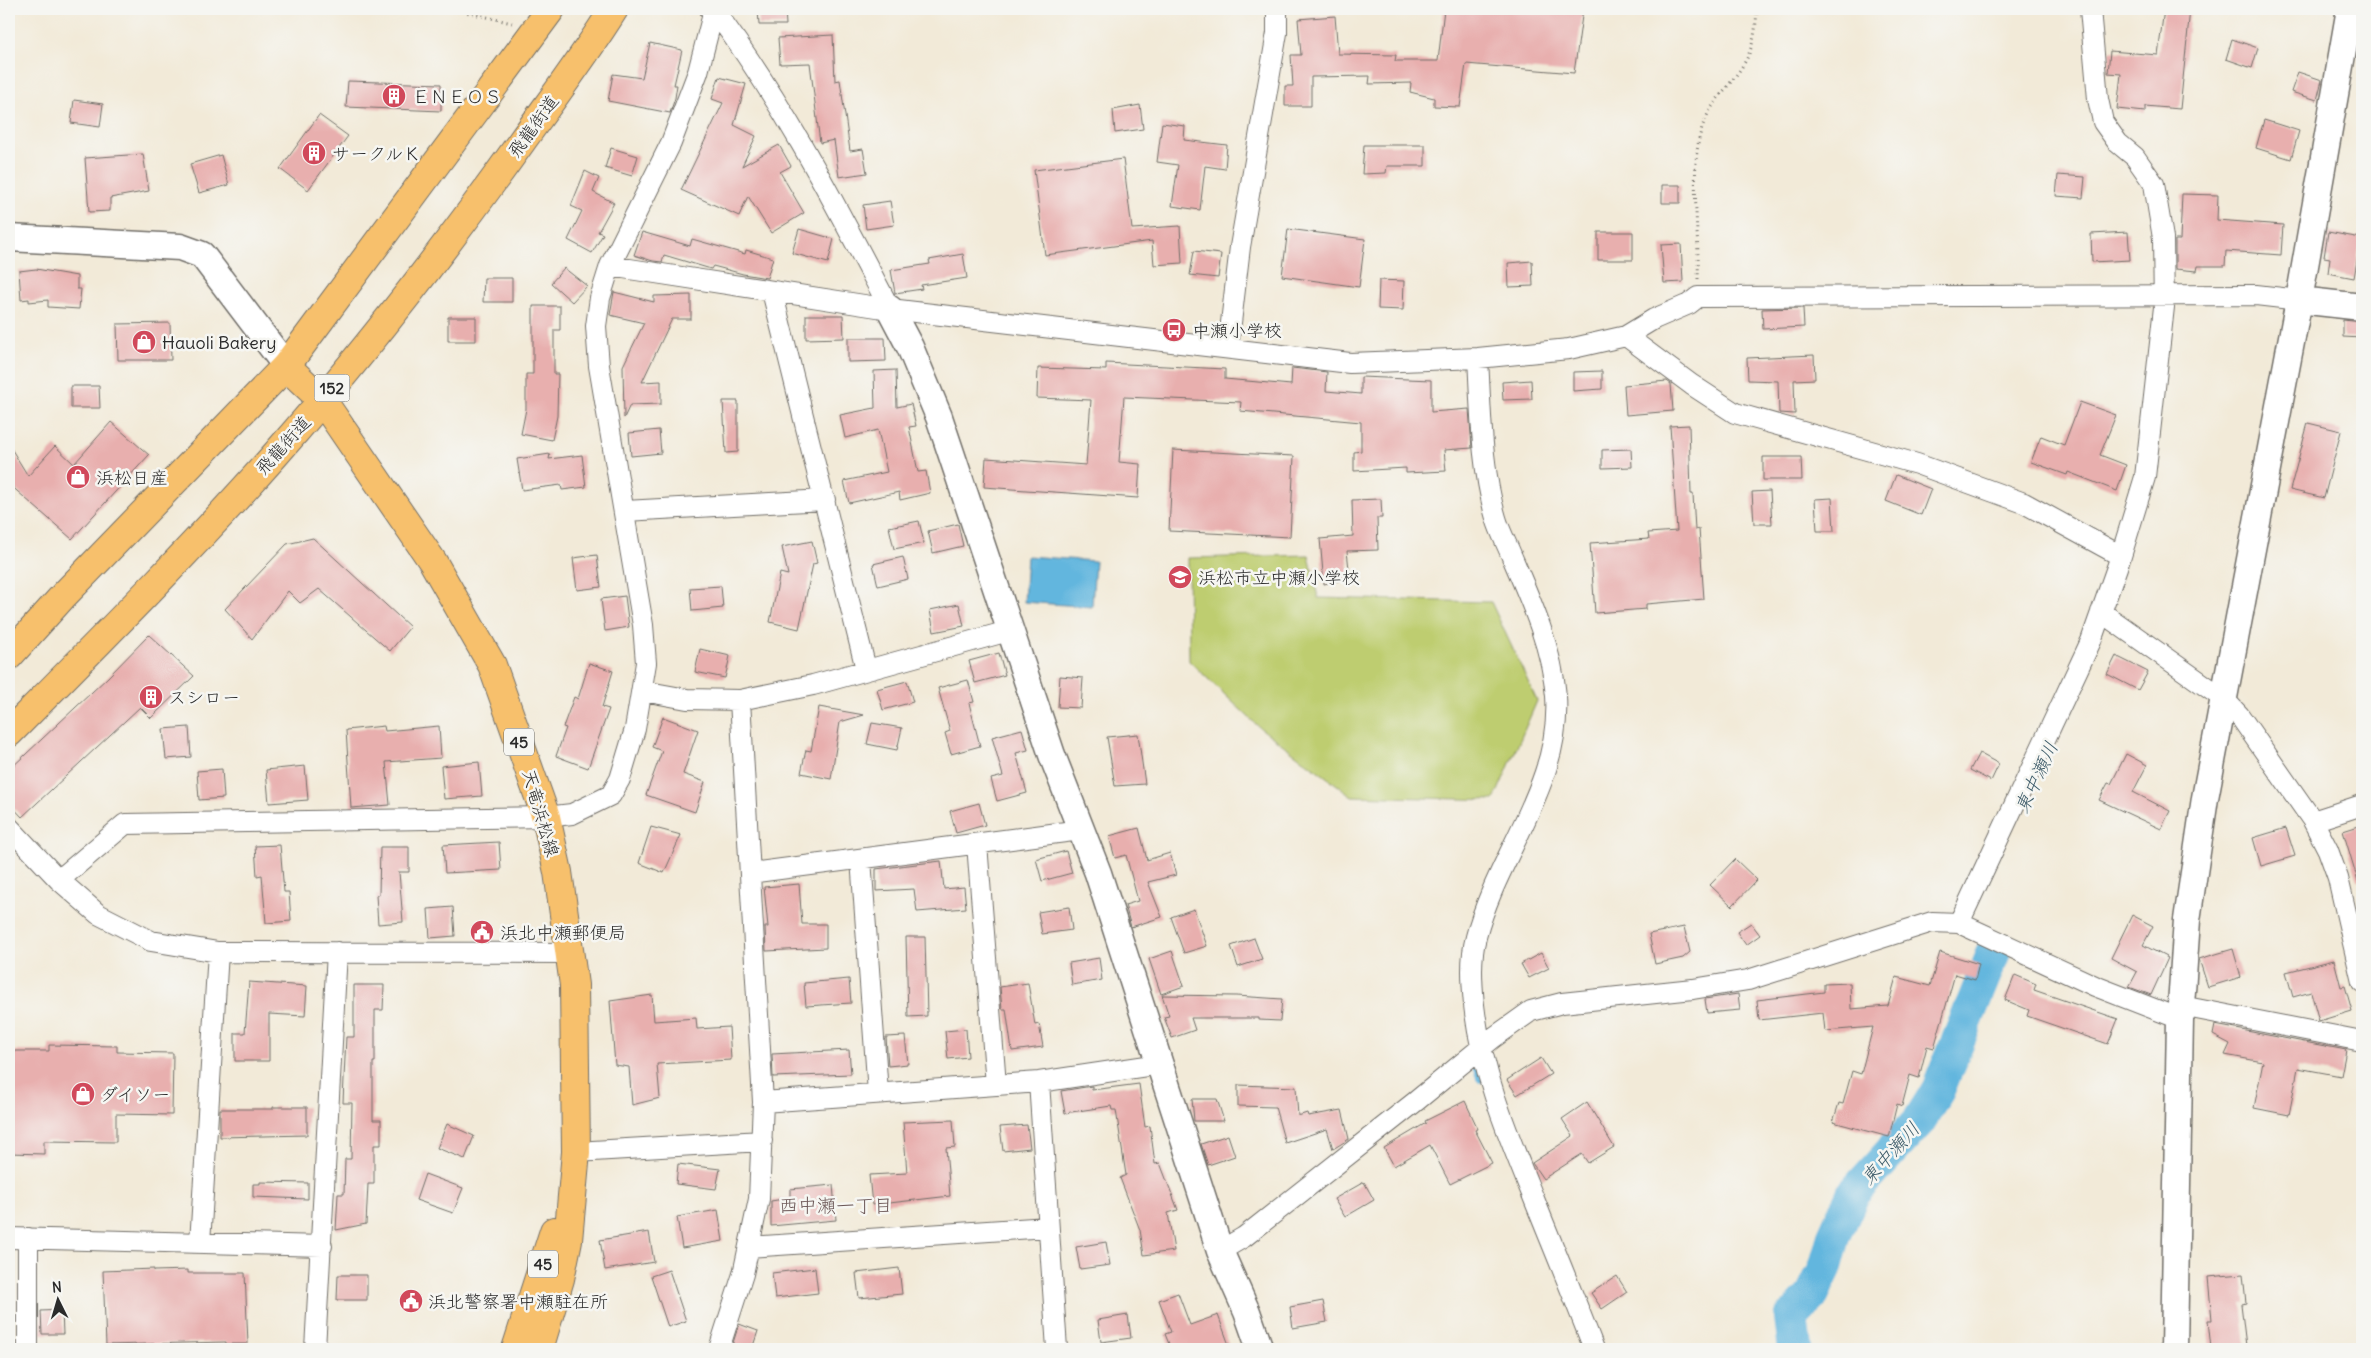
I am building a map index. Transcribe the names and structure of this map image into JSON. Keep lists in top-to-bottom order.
{
  "streets": {
    "main road": [
      "飛龍街道",
      "152",
      "45",
      "天竜浜松線"
    ]
  },
  "crossings": [
    ["飛龍街道", "天竜浜松線"]
  ],
  "districts": ["西中瀬一丁目"],
  "water": ["東中瀬川"],
  "places": {
    "building": ["ＥＮＥＯＳ", "サークルＫ", "スシロー"],
    "bus stop": ["中瀬小学校"],
    "shop": ["Hauoli Bakery", "浜松日産", "ダイソー"],
    "school or university": ["浜松市立中瀬小学校"],
    "public building": ["浜北中瀬郵便局", "浜北警察署中瀬駐在所"]
  },
  "north": "top"
}
